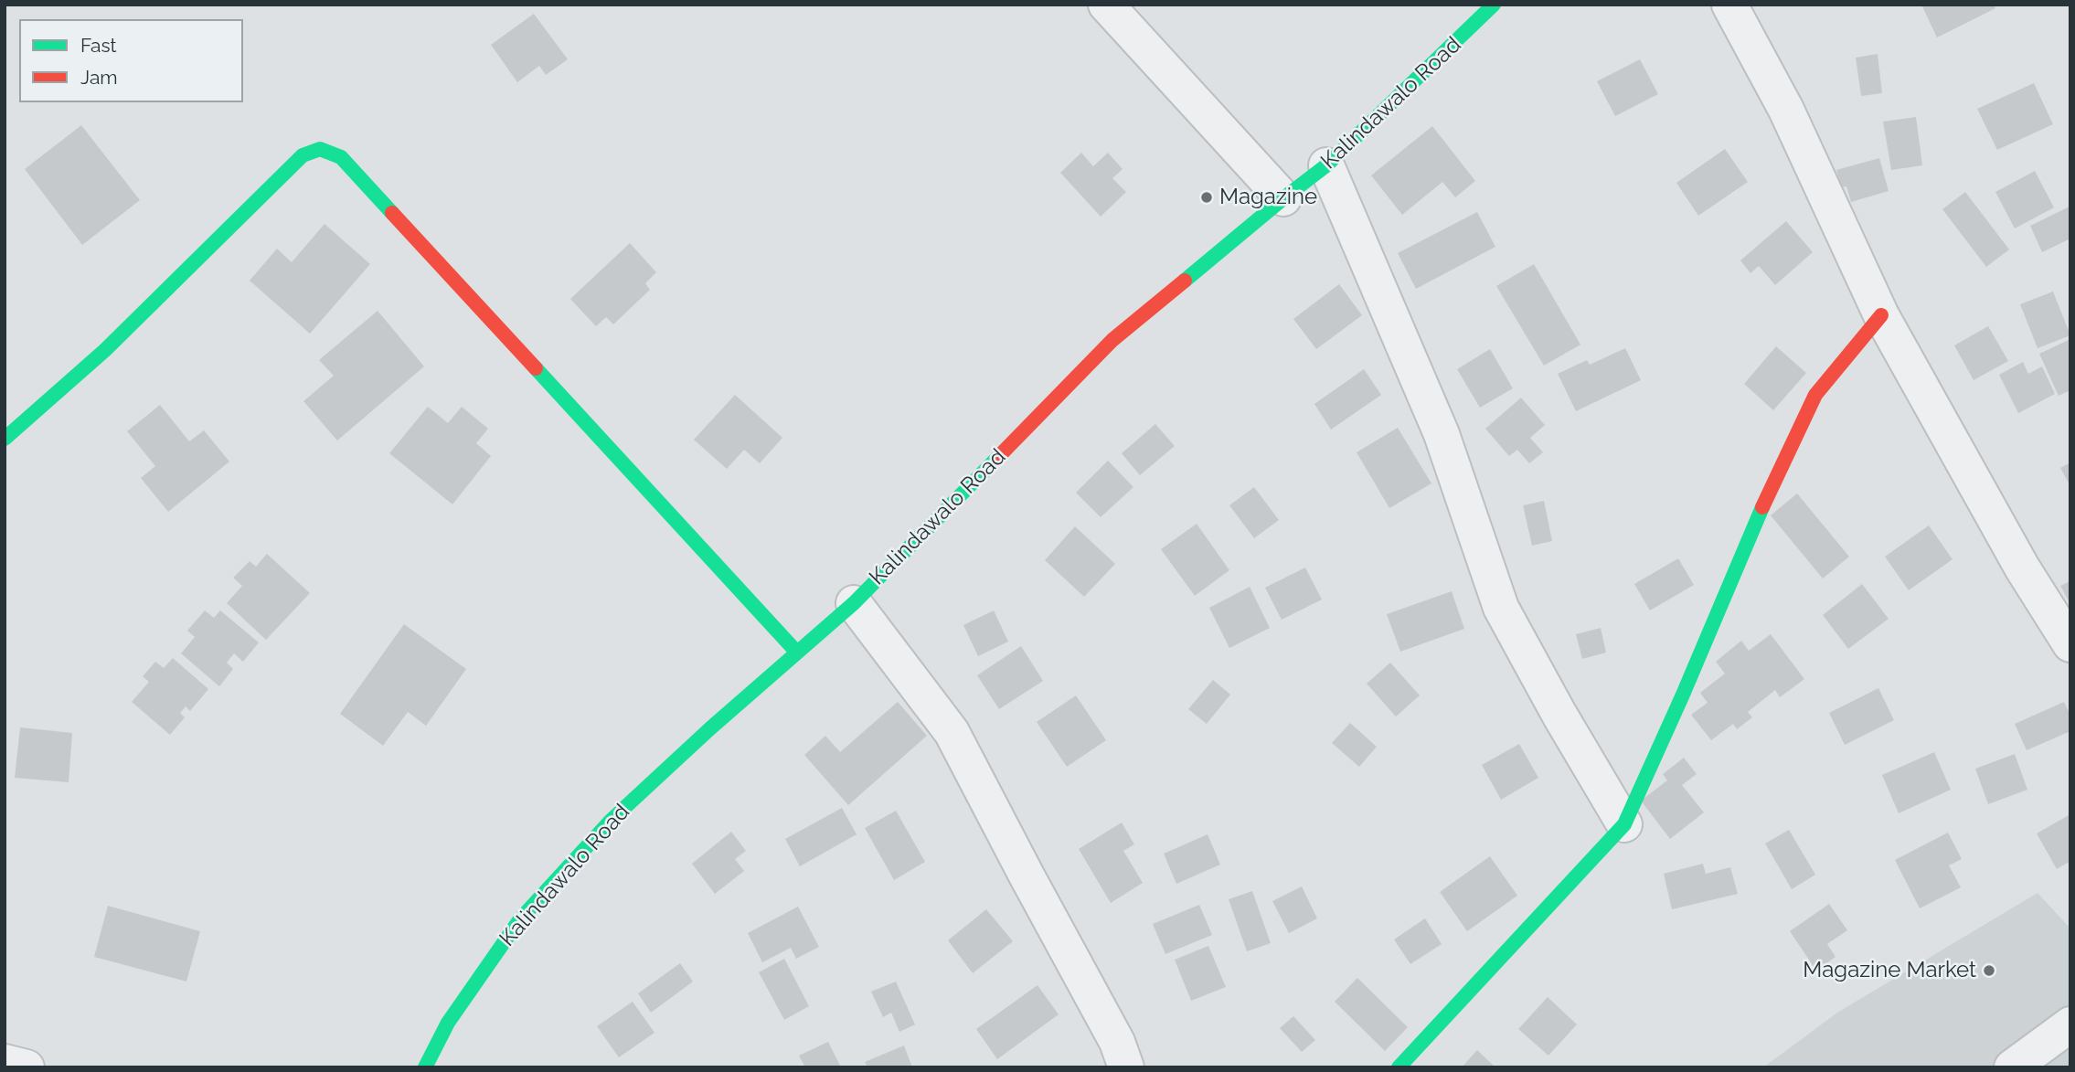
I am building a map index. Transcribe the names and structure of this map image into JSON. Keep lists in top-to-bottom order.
{
  "streets": {
    "street": ["Kalindawalo Road"]
  },
  "places": ["Magazine", "Magazine Market"],
  "legend": ["Fast", "Jam"]
}
